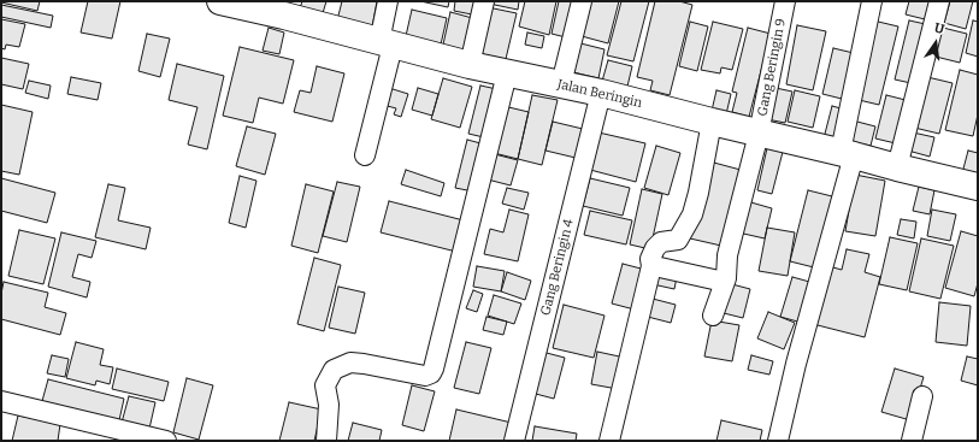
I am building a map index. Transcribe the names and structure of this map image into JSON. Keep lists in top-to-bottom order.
{
  "streets": {
    "street": ["Gang Beringin 9", "Jalan Beringin", "Gang Beringin 4"]
  },
  "crossings": [
    ["Gang Beringin 9", "Jalan Beringin"],
    ["Jalan Beringin", "Gang Beringin 4"]
  ],
  "north": "top"
}
